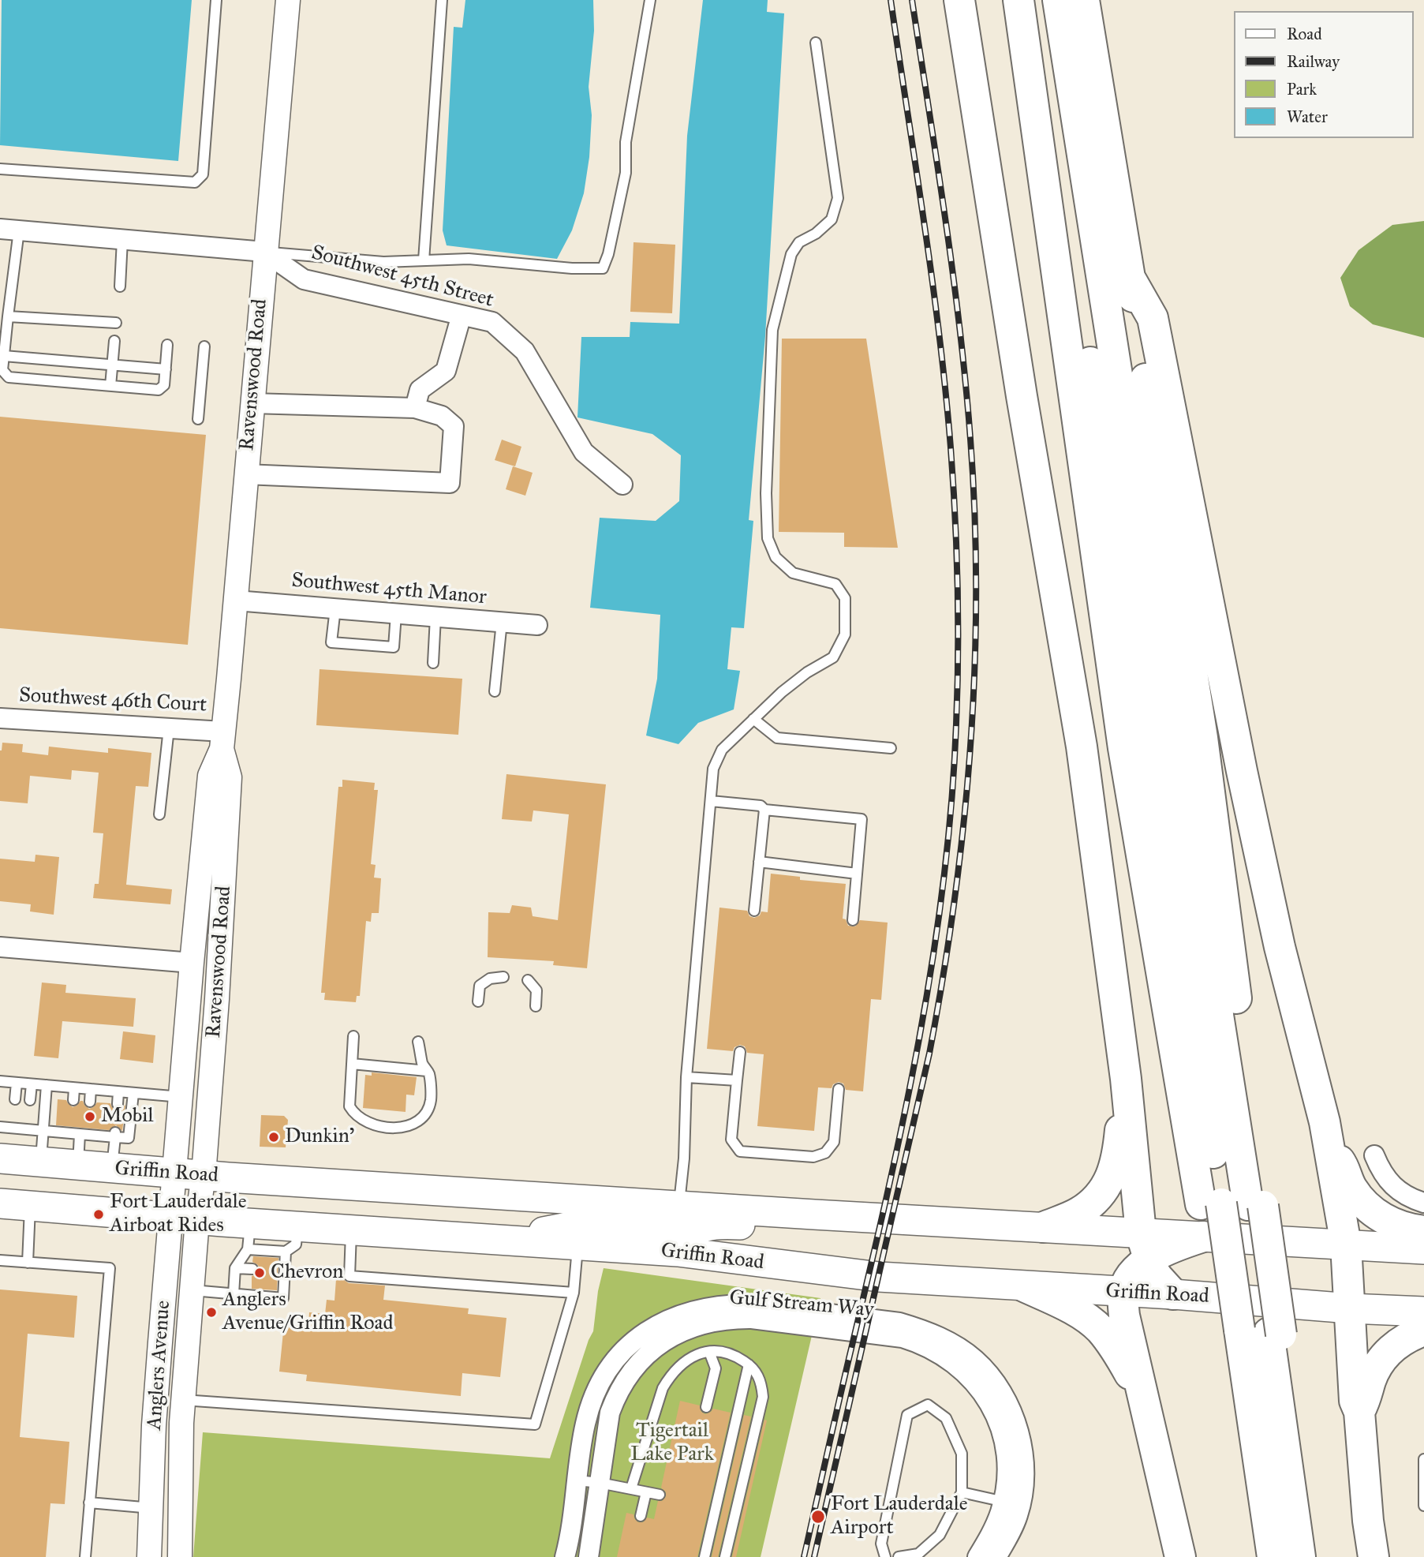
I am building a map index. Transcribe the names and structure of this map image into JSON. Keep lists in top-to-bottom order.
{
  "streets": {
    "main road": ["Griffin Road"],
    "street": [
      "Southwest 45th Street",
      "Ravenswood Road",
      "Southwest 45th Manor",
      "Southwest 46th Court",
      "Gulf Stream Way",
      "Anglers Avenue"
    ]
  },
  "crossings": [
    ["Southwest 45th Street", "Ravenswood Road"],
    ["Ravenswood Road", "Southwest 45th Manor"],
    ["Ravenswood Road", "Southwest 46th Court"],
    ["Ravenswood Road", "Griffin Road"],
    ["Ravenswood Road", "Anglers Avenue"],
    ["Griffin Road", "Anglers Avenue"]
  ],
  "parks": ["Tigertail Lake Park"],
  "places": [
    "Mobil",
    "Dunkin'",
    "Fort Lauderdale Airboat Rides",
    "Chevron",
    "Anglers Avenue/Griffin Road",
    "Fort Lauderdale Airport"
  ],
  "legend": [
    "Road",
    "Railway",
    "Park",
    "Water"
  ]
}
